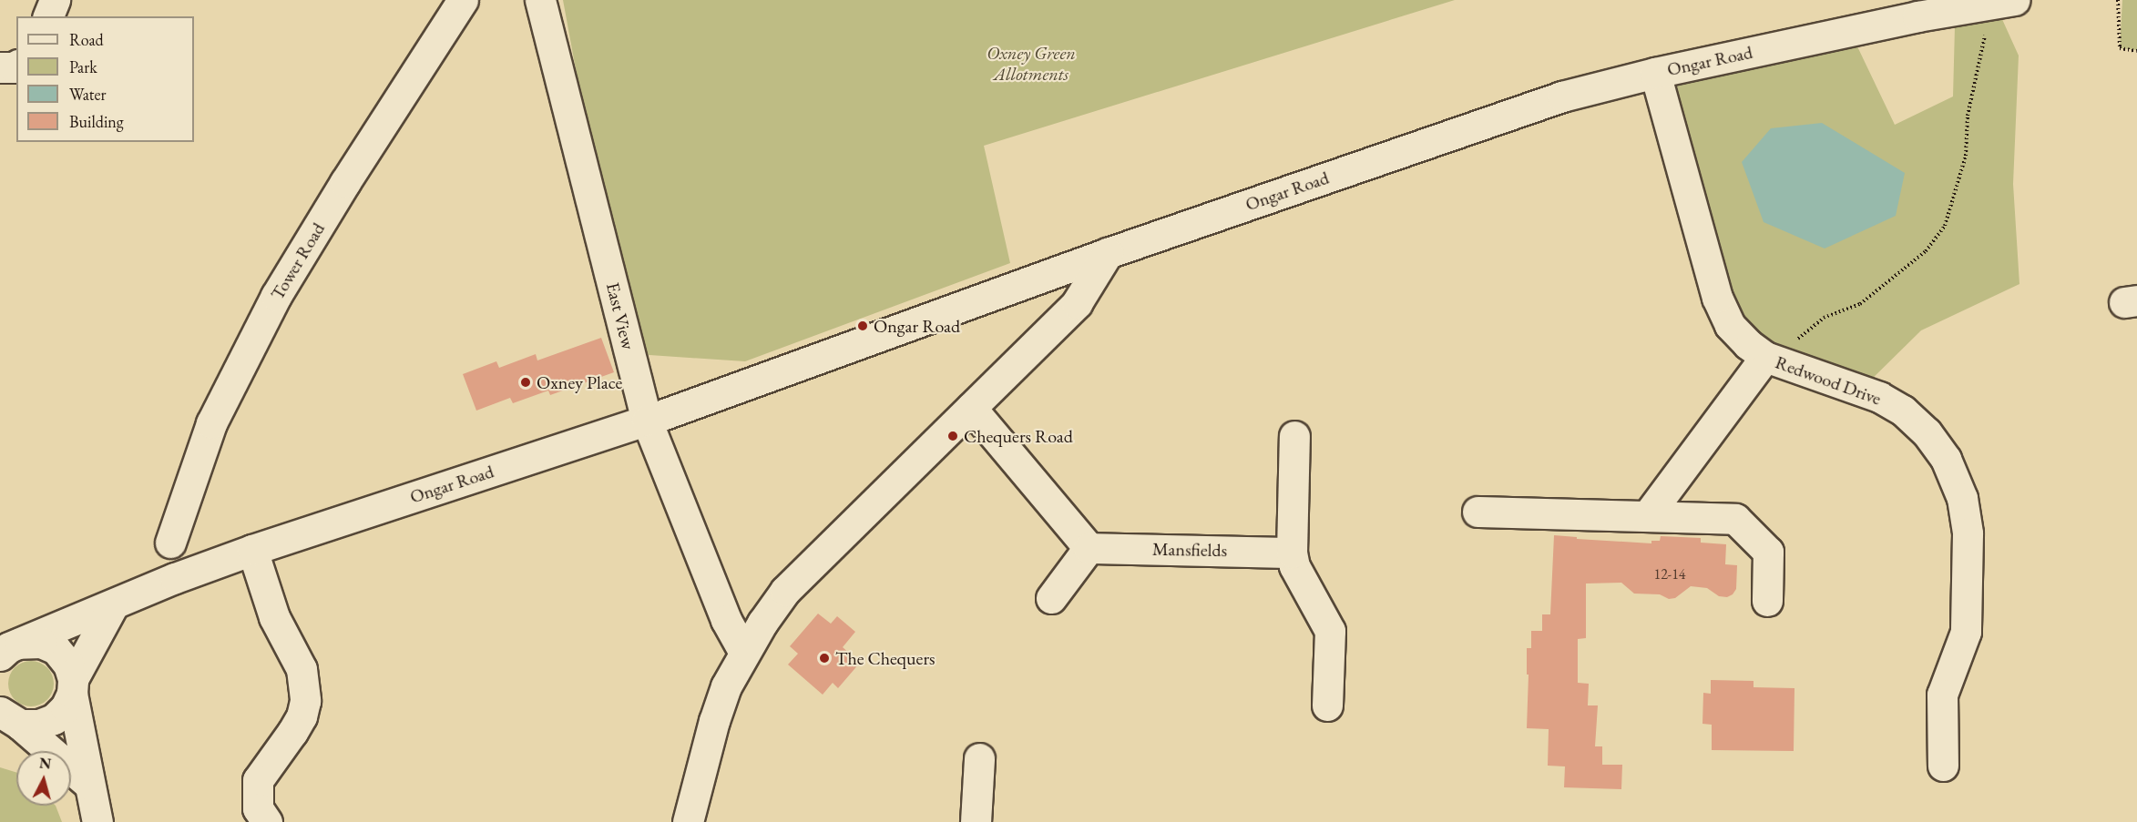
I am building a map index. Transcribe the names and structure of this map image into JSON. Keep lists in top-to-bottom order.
{
  "streets": {
    "street": [
      "Ongar Road",
      "Tower Road",
      "East View",
      "Redwood Drive",
      "Mansfields"
    ]
  },
  "crossings": [
    ["Ongar Road", "East View"],
    ["Ongar Road", "Redwood Drive"]
  ],
  "parks": ["Oxney Green Allotments"],
  "places": [
    "Ongar Road",
    "Oxney Place",
    "Chequers Road",
    "The Chequers"
  ],
  "house_numbers": ["12-14"],
  "legend": [
    "Road",
    "Park",
    "Water",
    "Building"
  ],
  "north": "top"
}
